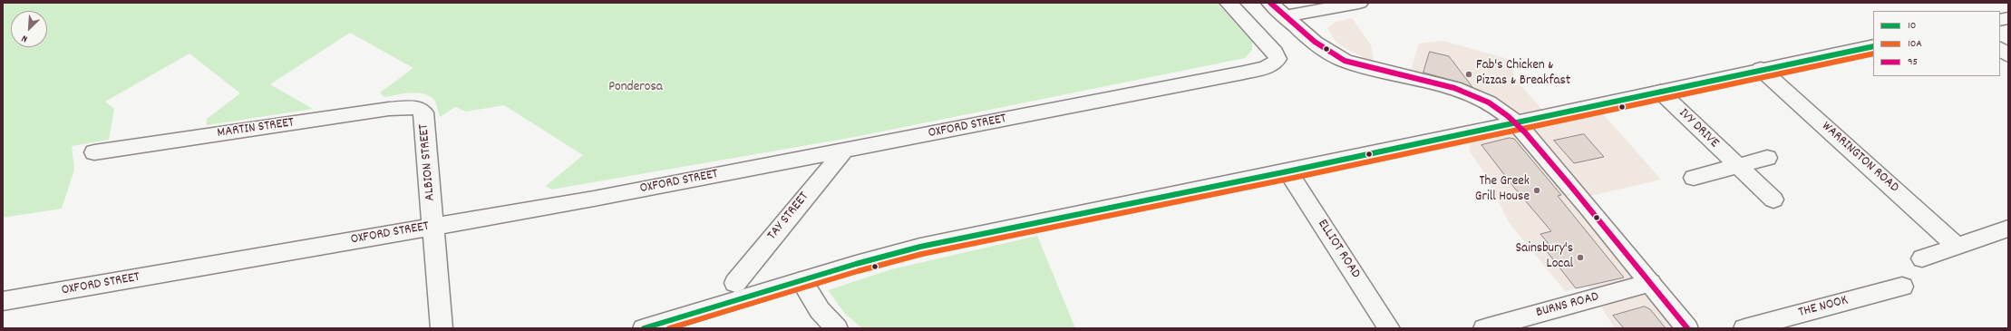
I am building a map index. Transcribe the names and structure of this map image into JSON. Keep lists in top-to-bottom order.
{
  "streets": {
    "street": [
      "OXFORD STREET",
      "MARTIN STREET",
      "IVY DRIVE",
      "WARRINGTON ROAD",
      "ALBION STREET",
      "TAY STREET",
      "ELLIOT ROAD",
      "BURNS ROAD",
      "THE NOOK"
    ]
  },
  "crossings": [
    ["OXFORD STREET", "ALBION STREET"],
    ["OXFORD STREET", "TAY STREET"],
    ["MARTIN STREET", "ALBION STREET"]
  ],
  "parks": ["Ponderosa"],
  "places": ["Fab's Chicken & Pizzas & Breakfast", "The Greek Grill House", "Sainsbury's Local"],
  "lines": ["transit line 95", "transit line 10", "transit line 10A"],
  "legend": ["10", "10A", "95"],
  "north": "bottom left"
}
